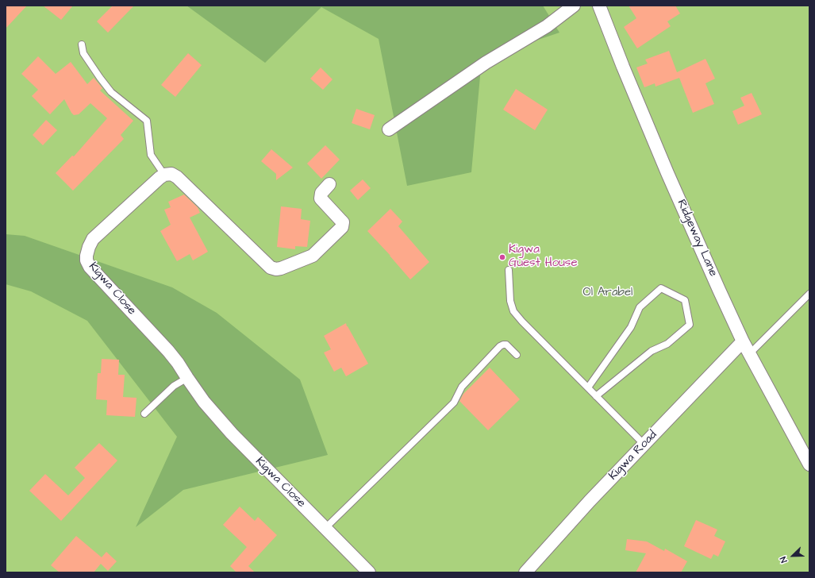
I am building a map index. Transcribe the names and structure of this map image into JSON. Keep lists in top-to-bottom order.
{
  "streets": {
    "street": ["Ridgeway Lane", "Kigwa Close", "Kigwa Road"]
  },
  "crossings": [
    ["Ridgeway Lane", "Kigwa Road"]
  ],
  "parks": ["Ol Arabel"],
  "places": ["Kigwa Guest House"],
  "north": "bottom left"
}
